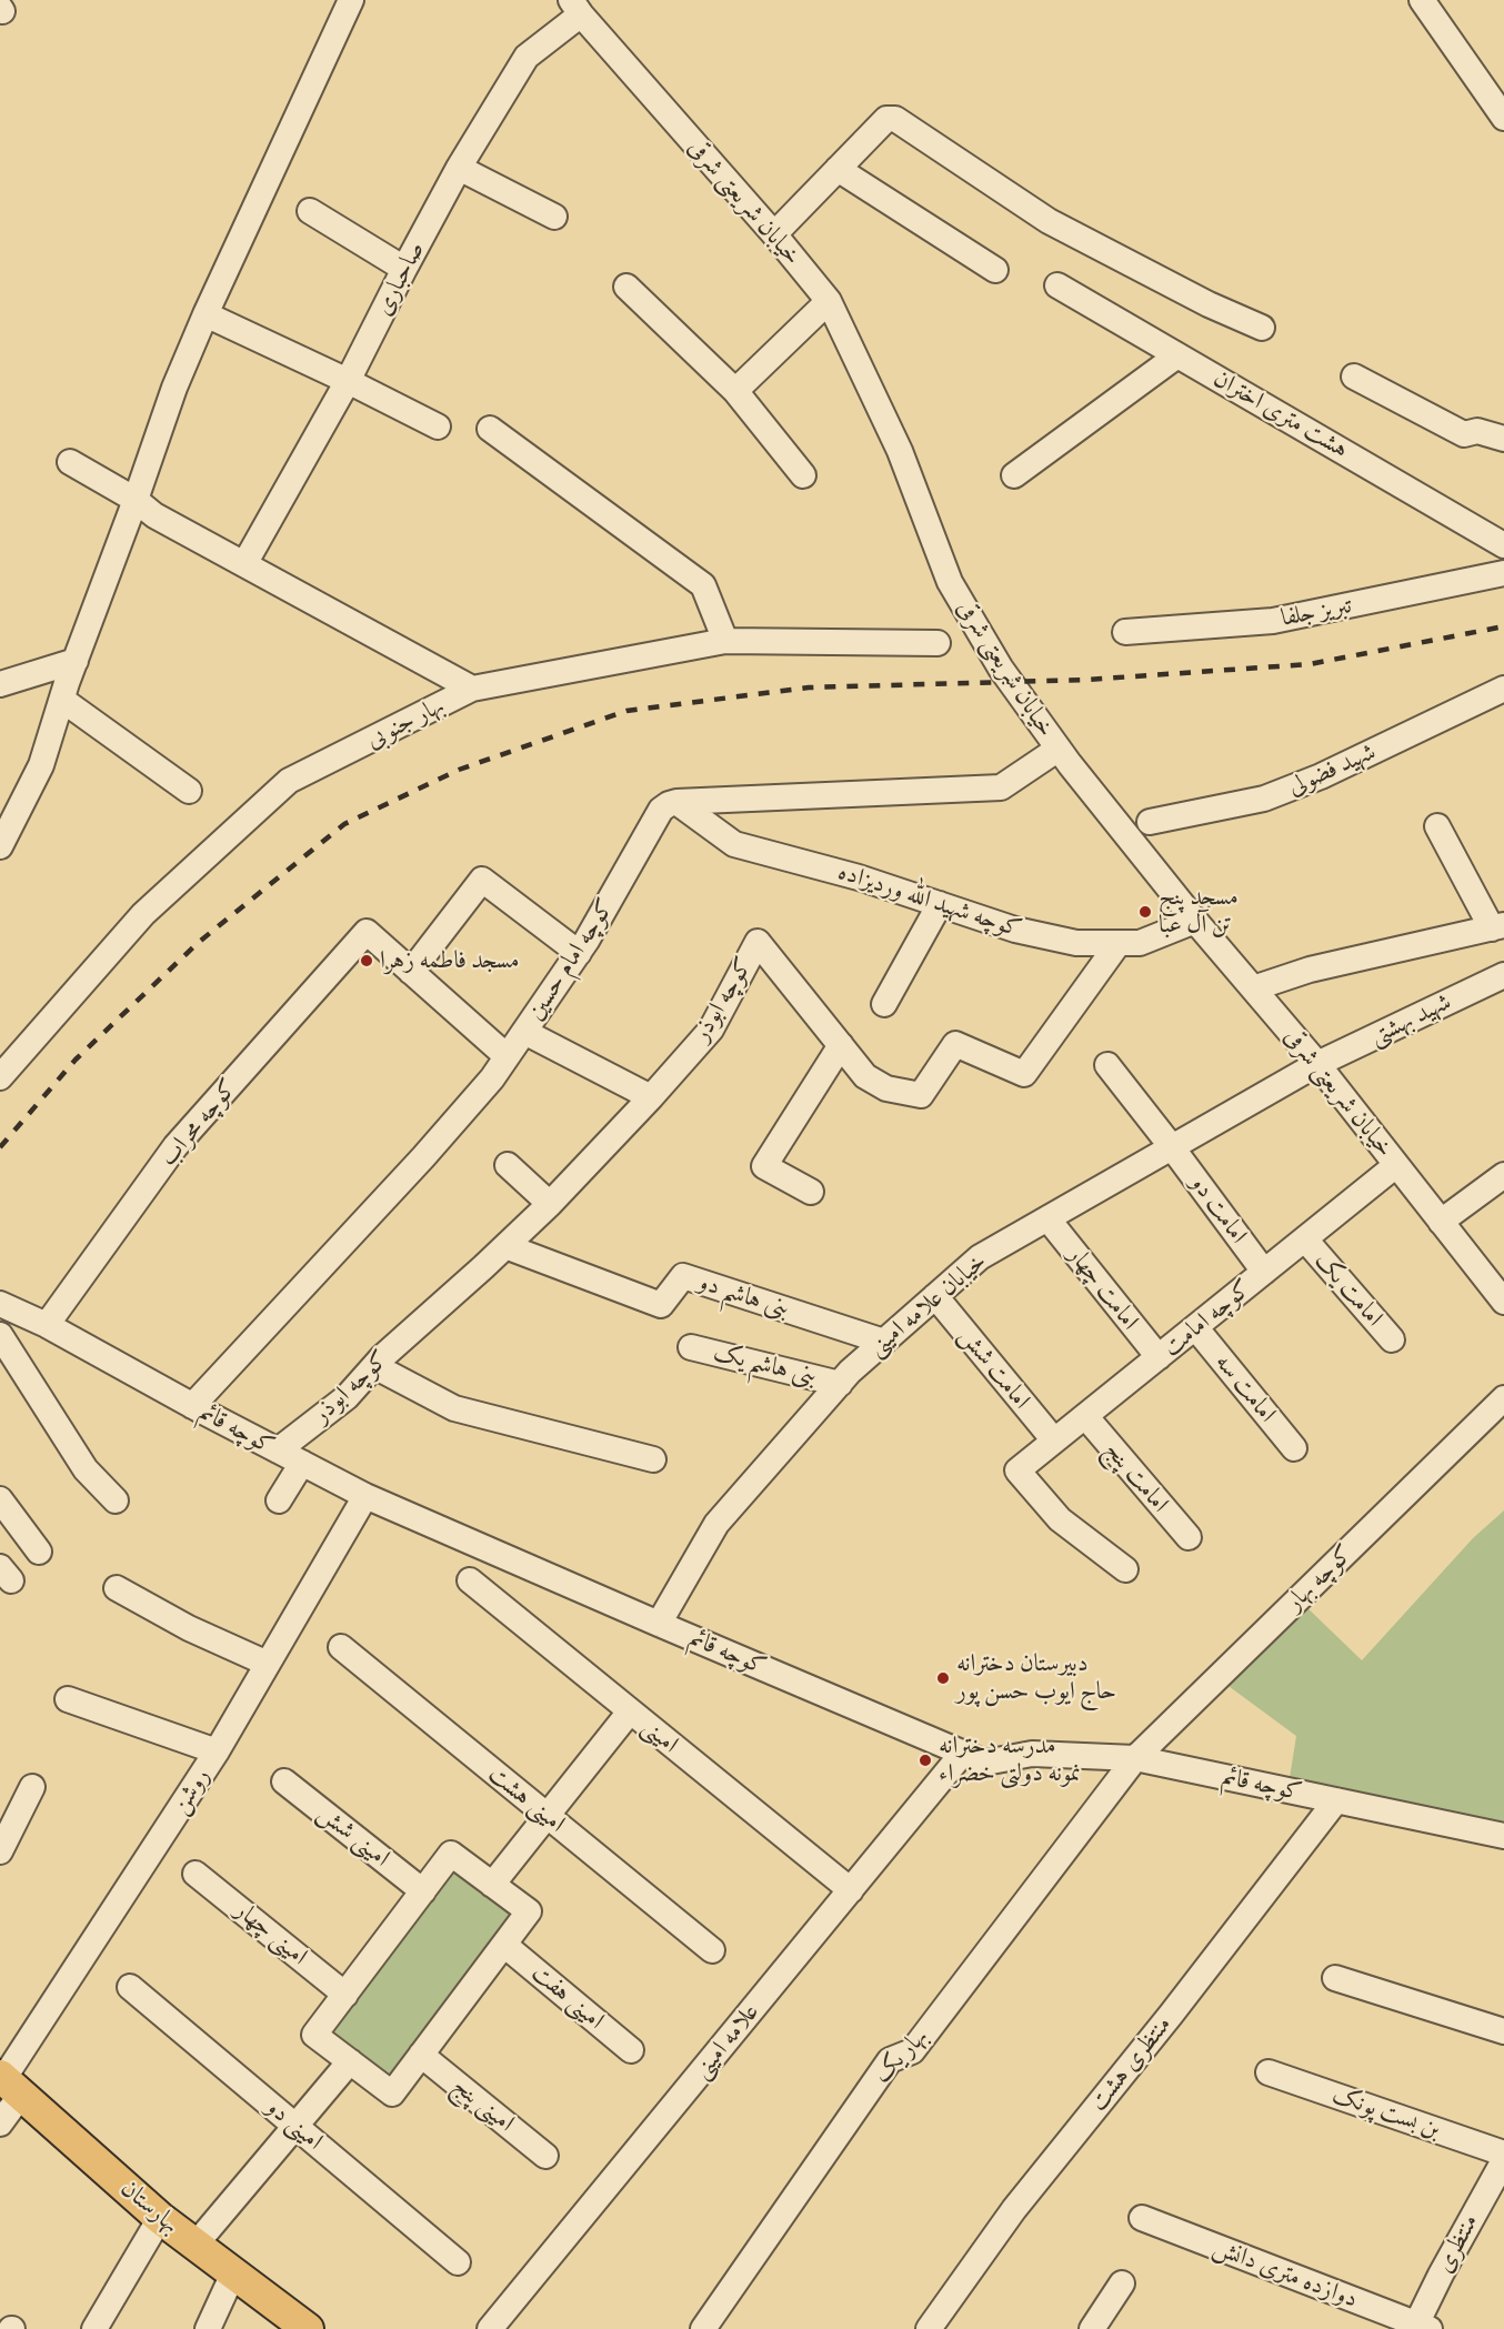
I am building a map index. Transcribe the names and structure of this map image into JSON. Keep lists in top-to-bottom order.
{
  "streets": {
    "main road": ["بهارستان"],
    "street": [
      "خیابان شریعتی شرقی",
      "صاحباری",
      "هشت متری اختران",
      "تبریز جلفا",
      "بهار جنوبی",
      "شهید فضولی",
      "کوچه شهید الله وردیزاده",
      "کوچه امام حسین",
      "کوچه ابوذر",
      "شهید بهشتی",
      "کوچه محراب",
      "امامت دو",
      "امامت چهار",
      "امامت یک",
      "بنی هاشم دو",
      "خیابان علامه امینی",
      "کوچه امامت",
      "بنی هاشم یک",
      "امامت شش",
      "امامت سه",
      "کوچه قائم",
      "امامت پنج",
      "کوچه بهار",
      "امینی",
      "روشن",
      "امینی هشت",
      "امینی شش",
      "امینی چهار",
      "امینی هفت",
      "علامه امینی",
      "بهار یک",
      "منتظری هشت",
      "امینی پنج",
      "بن بست پونک",
      "امینی دو",
      "منتظری",
      "دوازده متری دانش"
    ]
  },
  "crossings": [
    ["خیابان شریعتی شرقی", "صاحباری"],
    ["خیابان شریعتی شرقی", "کوچه شهید الله وردیزاده"],
    ["خیابان شریعتی شرقی", "شهید بهشتی"],
    ["خیابان شریعتی شرقی", "خیابان علامه امینی"],
    ["خیابان شریعتی شرقی", "کوچه امامت"],
    ["کوچه شهید الله وردیزاده", "کوچه امام حسین"],
    ["کوچه شهید الله وردیزاده", "کوچه ابوذر"],
    ["کوچه امام حسین", "کوچه قائم"],
    ["کوچه ابوذر", "بنی هاشم دو"],
    ["کوچه ابوذر", "کوچه قائم"],
    ["شهید بهشتی", "خیابان علامه امینی"],
    ["کوچه محراب", "کوچه قائم"],
    ["امامت دو", "خیابان علامه امینی"],
    ["امامت دو", "کوچه امامت"],
    ["امامت چهار", "خیابان علامه امینی"],
    ["امامت چهار", "کوچه امامت"],
    ["امامت یک", "کوچه امامت"],
    ["بنی هاشم دو", "خیابان علامه امینی"],
    ["خیابان علامه امینی", "بنی هاشم یک"],
    ["خیابان علامه امینی", "امامت شش"],
    ["خیابان علامه امینی", "کوچه قائم"],
    ["کوچه امامت", "امامت شش"],
    ["کوچه امامت", "امامت سه"],
    ["کوچه امامت", "امامت پنج"],
    ["کوچه قائم", "کوچه بهار"],
    ["کوچه قائم", "روشن"],
    ["کوچه قائم", "علامه امینی"],
    ["کوچه قائم", "بهار یک"],
    ["کوچه قائم", "منتظری هشت"],
    ["کوچه بهار", "بهار یک"],
    ["امینی", "علامه امینی"],
    ["روشن", "بهارستان"],
    ["منتظری", "دوازده متری دانش"]
  ],
  "places": [
    "مسجد پنج تن آل عبا",
    "مسجد فاطمه زهرا",
    "دبیرستان دخترانه حاج ایوب حسن پور",
    "مدرسه دخترانه نمونه دولتی خضراء"
  ]
}
